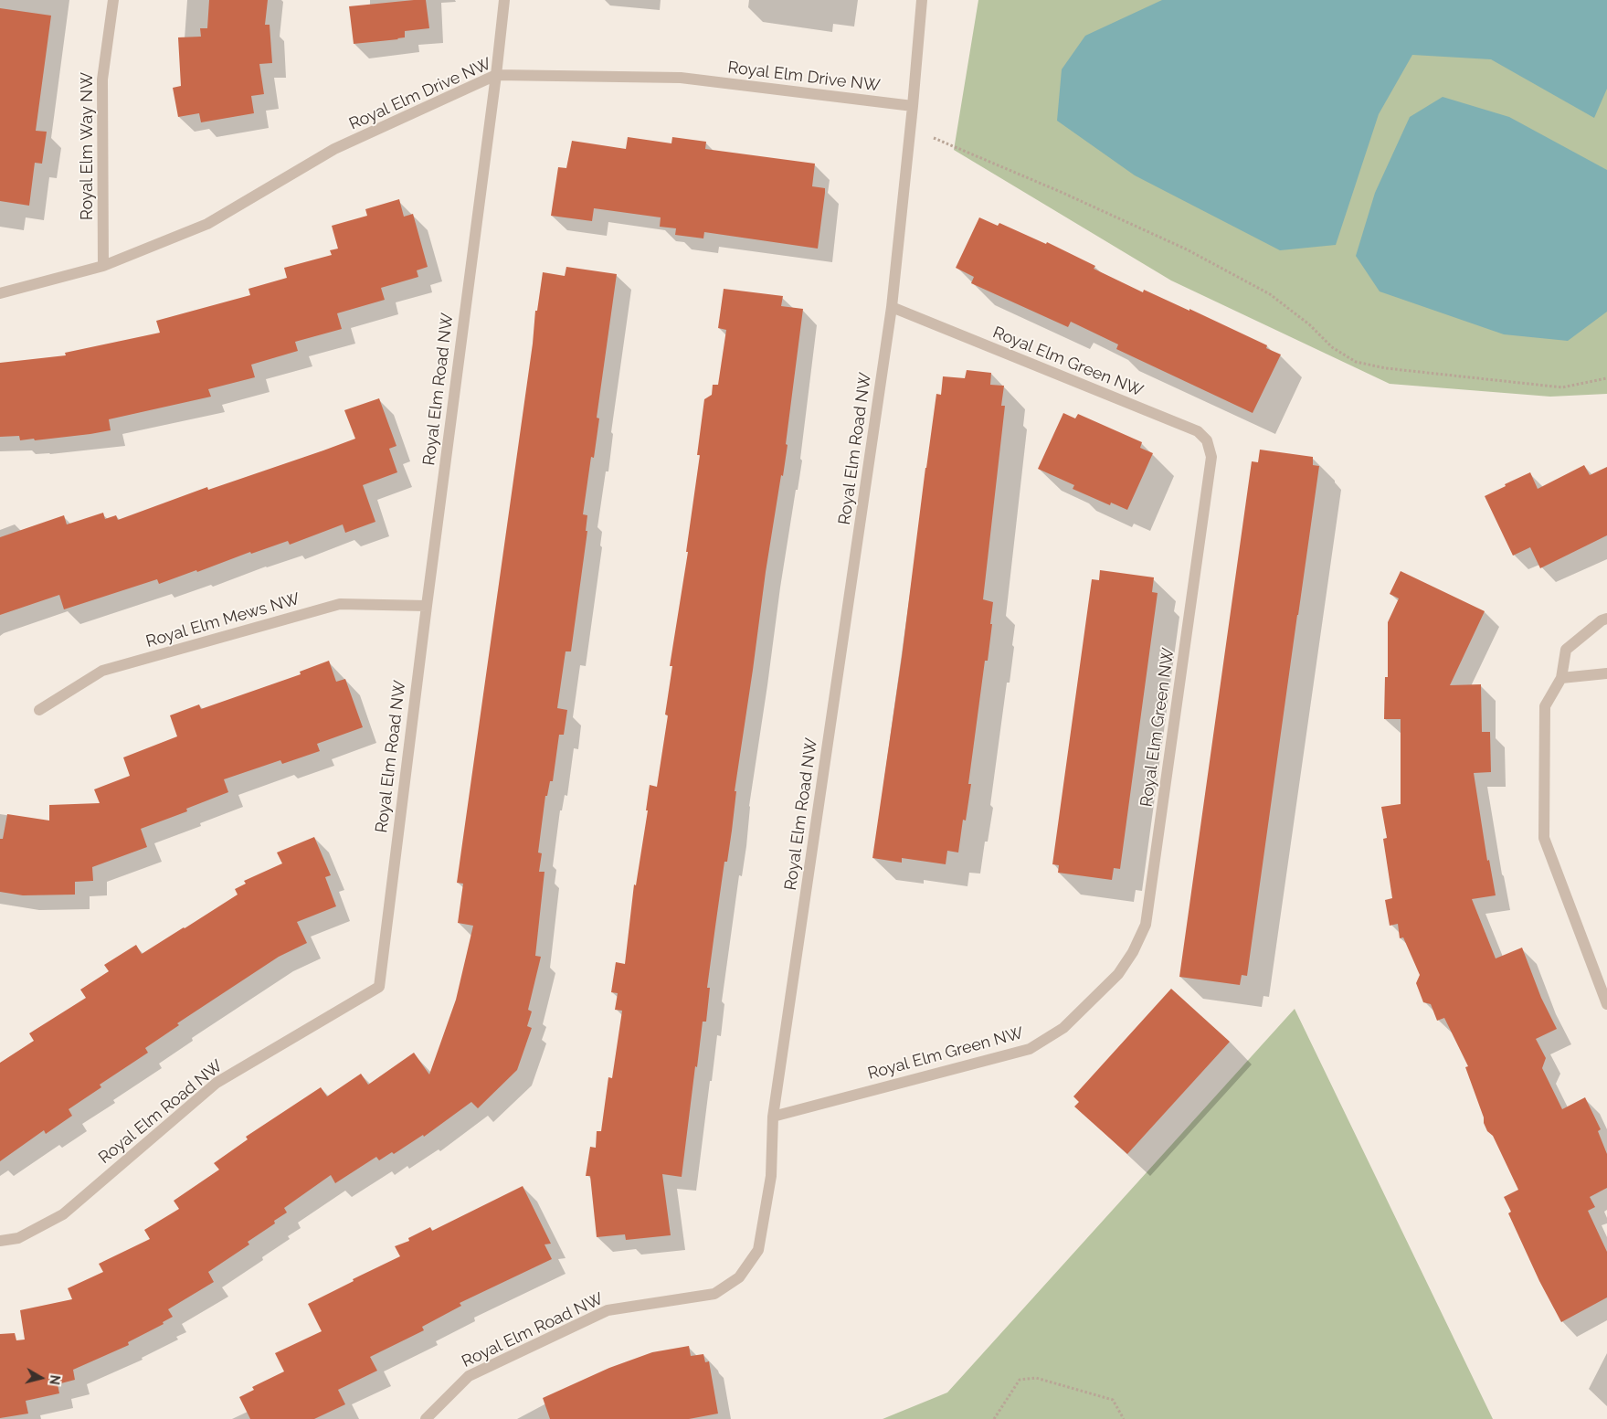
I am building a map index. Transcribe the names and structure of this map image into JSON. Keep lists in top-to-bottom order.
{
  "streets": {
    "street": [
      "Royal Elm Drive NW",
      "Royal Elm Way NW",
      "Royal Elm Green NW",
      "Royal Elm Road NW",
      "Royal Elm Mews NW"
    ]
  },
  "crossings": [
    ["Royal Elm Drive NW", "Royal Elm Way NW"],
    ["Royal Elm Drive NW", "Royal Elm Road NW"],
    ["Royal Elm Green NW", "Royal Elm Road NW"],
    ["Royal Elm Road NW", "Royal Elm Mews NW"]
  ],
  "north": "right"
}
